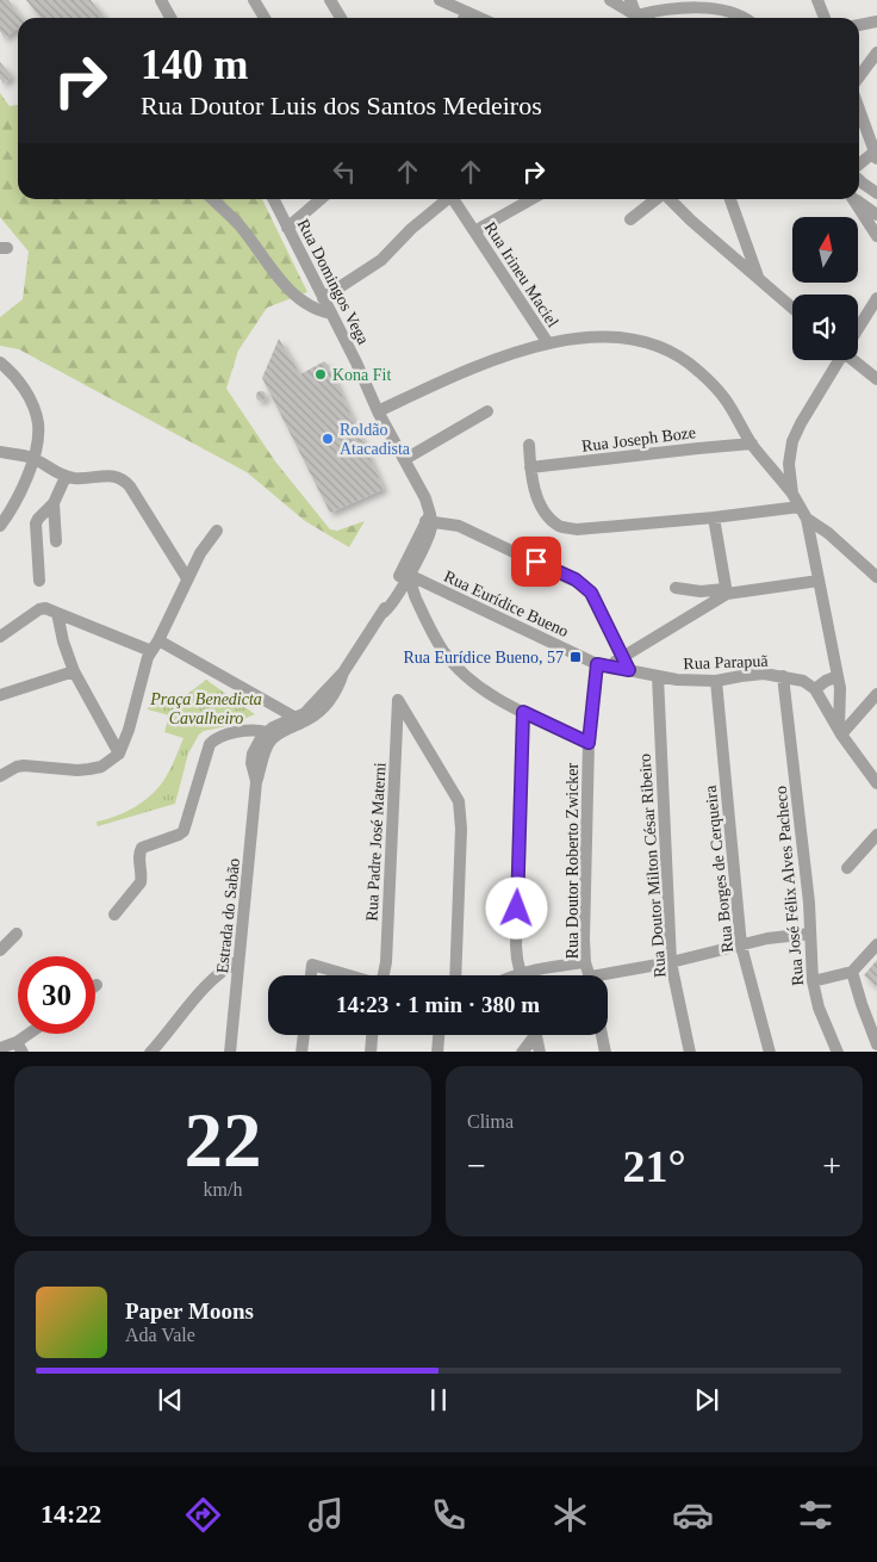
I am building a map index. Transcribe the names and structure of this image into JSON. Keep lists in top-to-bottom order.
{
  "streets": {
    "street": [
      "Rua Irineu Maciel",
      "Rua Domingos Vega",
      "Rua Joseph Boze",
      "Rua Eurídice Bueno",
      "Rua Parapuã",
      "Rua Padre José Materni",
      "Rua Doutor Roberto Zwicker",
      "Rua Doutor Milton César Ribeiro",
      "Rua Borges de Cerqueira",
      "Rua José Félix Alves Pacheco",
      "Estrada do Sabão"
    ]
  },
  "crossings": [
    ["Rua Domingos Vega", "Estrada do Sabão"],
    ["Rua Eurídice Bueno", "Rua Parapuã"],
    ["Rua Eurídice Bueno", "Rua Doutor Roberto Zwicker"],
    ["Rua Eurídice Bueno", "Estrada do Sabão"],
    ["Rua Parapuã", "Rua Doutor Milton César Ribeiro"],
    ["Rua Parapuã", "Rua Borges de Cerqueira"],
    ["Rua Parapuã", "Rua José Félix Alves Pacheco"]
  ],
  "parks": ["Praça Benedicta Cavalheiro"],
  "places": {
    "other": ["Kona Fit", "Roldão Atacadista"],
    "transit": ["Rua Eurídice Bueno, 57"]
  },
  "north": "top",
  "page": {
    "turn": ["140 m", "Rua Doutor Luis dos Santos Medeiros"],
    "limit": "30",
    "trip": "14:23 · 1 min · 380 m",
    "tile": [
      ["22", "km/h"],
      "Clima"
    ],
    "heat": ["−", "21°", "+"],
    "song": ["Paper Moons", "Ada Vale"],
    "tabs": "14:22"
  }
}
